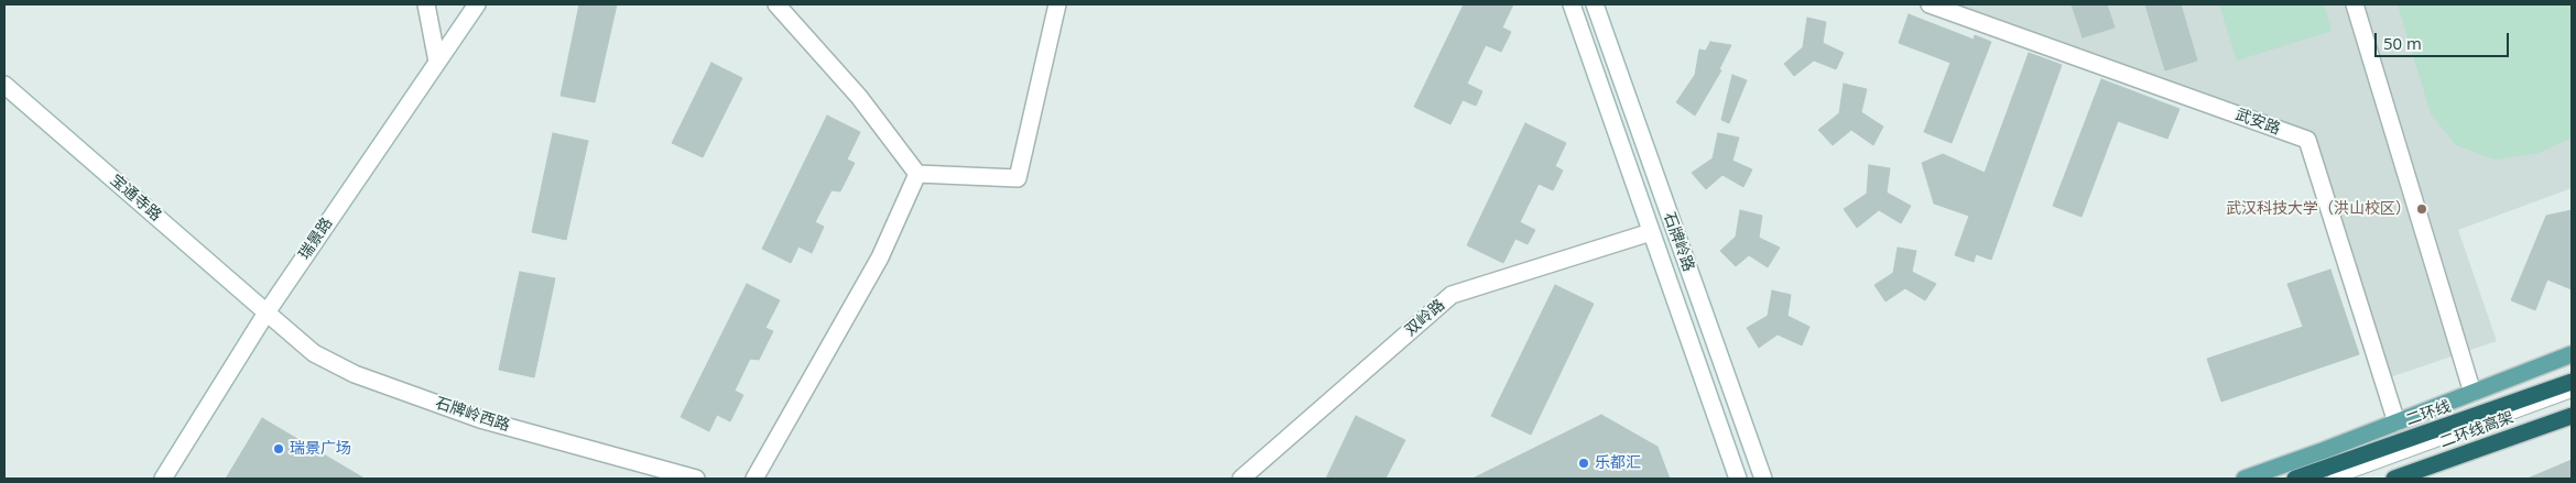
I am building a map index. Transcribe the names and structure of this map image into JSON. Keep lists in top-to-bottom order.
{
  "streets": {
    "highway": ["二环线", "二环线高架"],
    "street": [
      "武安路",
      "宝通寺路",
      "瑞景路",
      "石牌岭路",
      "双岭路",
      "石牌岭西路"
    ]
  },
  "crossings": [
    ["宝通寺路", "瑞景路"],
    ["宝通寺路", "石牌岭西路"],
    ["瑞景路", "石牌岭西路"],
    ["石牌岭路", "双岭路"]
  ],
  "places": ["武汉科技大学（洪山校区）", "瑞景广场", "乐都汇"],
  "scale_bar": "50 m"
}
